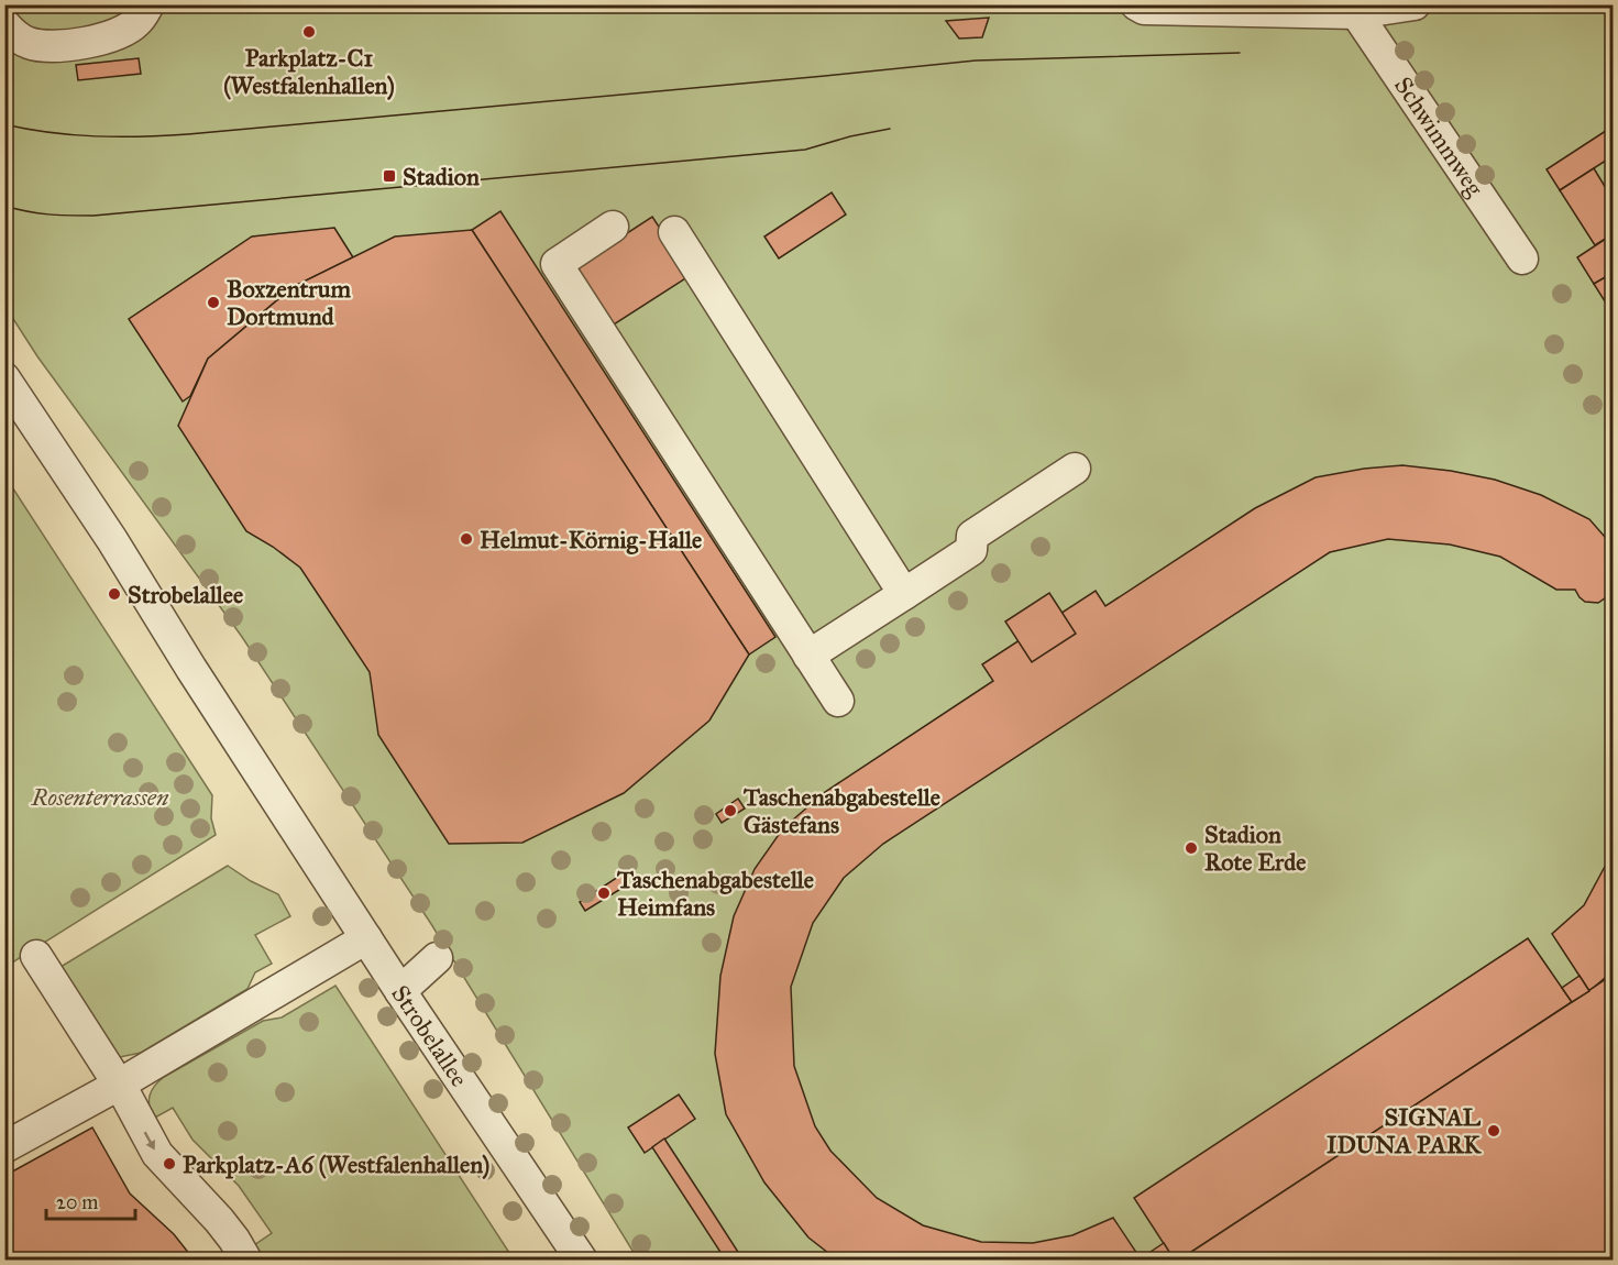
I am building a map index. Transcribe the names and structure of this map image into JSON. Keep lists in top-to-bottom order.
{
  "streets": {
    "street": ["Schwimmweg", "Strobelallee"]
  },
  "parks": ["Rosenterrassen"],
  "places": {
    "other": [
      "Parkplatz-C1 (Westfalenhallen)",
      "Boxzentrum Dortmund",
      "Helmut-Körnig-Halle",
      "Strobelallee",
      "Taschenabgabestelle Gästefans",
      "Stadion Rote Erde",
      "Taschenabgabestelle Heimfans",
      "SIGNAL IDUNA PARK",
      "Parkplatz-A6 (Westfalenhallen)"
    ],
    "transit": ["Stadion"]
  },
  "scale_bar": "20 m"
}
